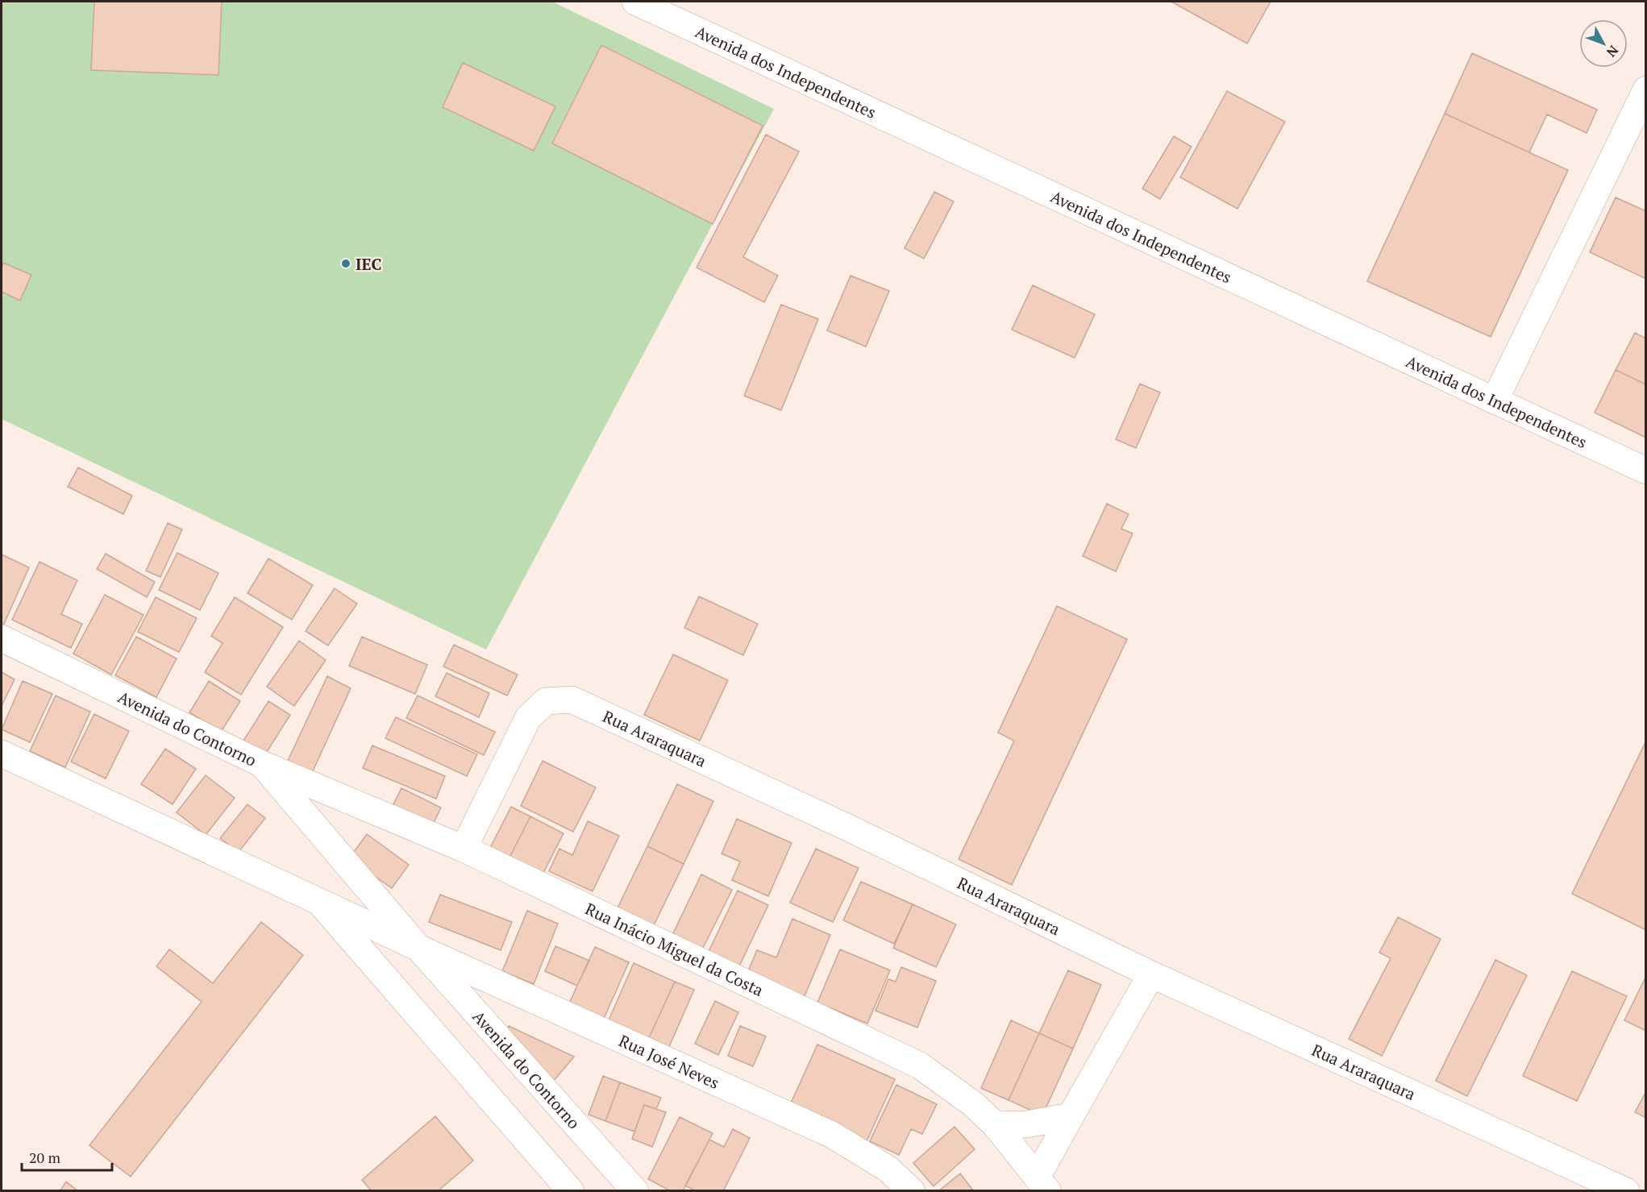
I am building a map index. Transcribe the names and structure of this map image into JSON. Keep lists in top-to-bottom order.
{
  "streets": {
    "street": [
      "Avenida dos Independentes",
      "Avenida do Contorno",
      "Rua Araraquara",
      "Rua Inácio Miguel da Costa",
      "Rua José Neves"
    ]
  },
  "crossings": [
    ["Avenida do Contorno", "Rua Inácio Miguel da Costa"],
    ["Avenida do Contorno", "Rua José Neves"],
    ["Rua Araraquara", "Rua Inácio Miguel da Costa"]
  ],
  "places": ["IEC"],
  "scale_bar": "20 m",
  "north": "bottom right"
}
